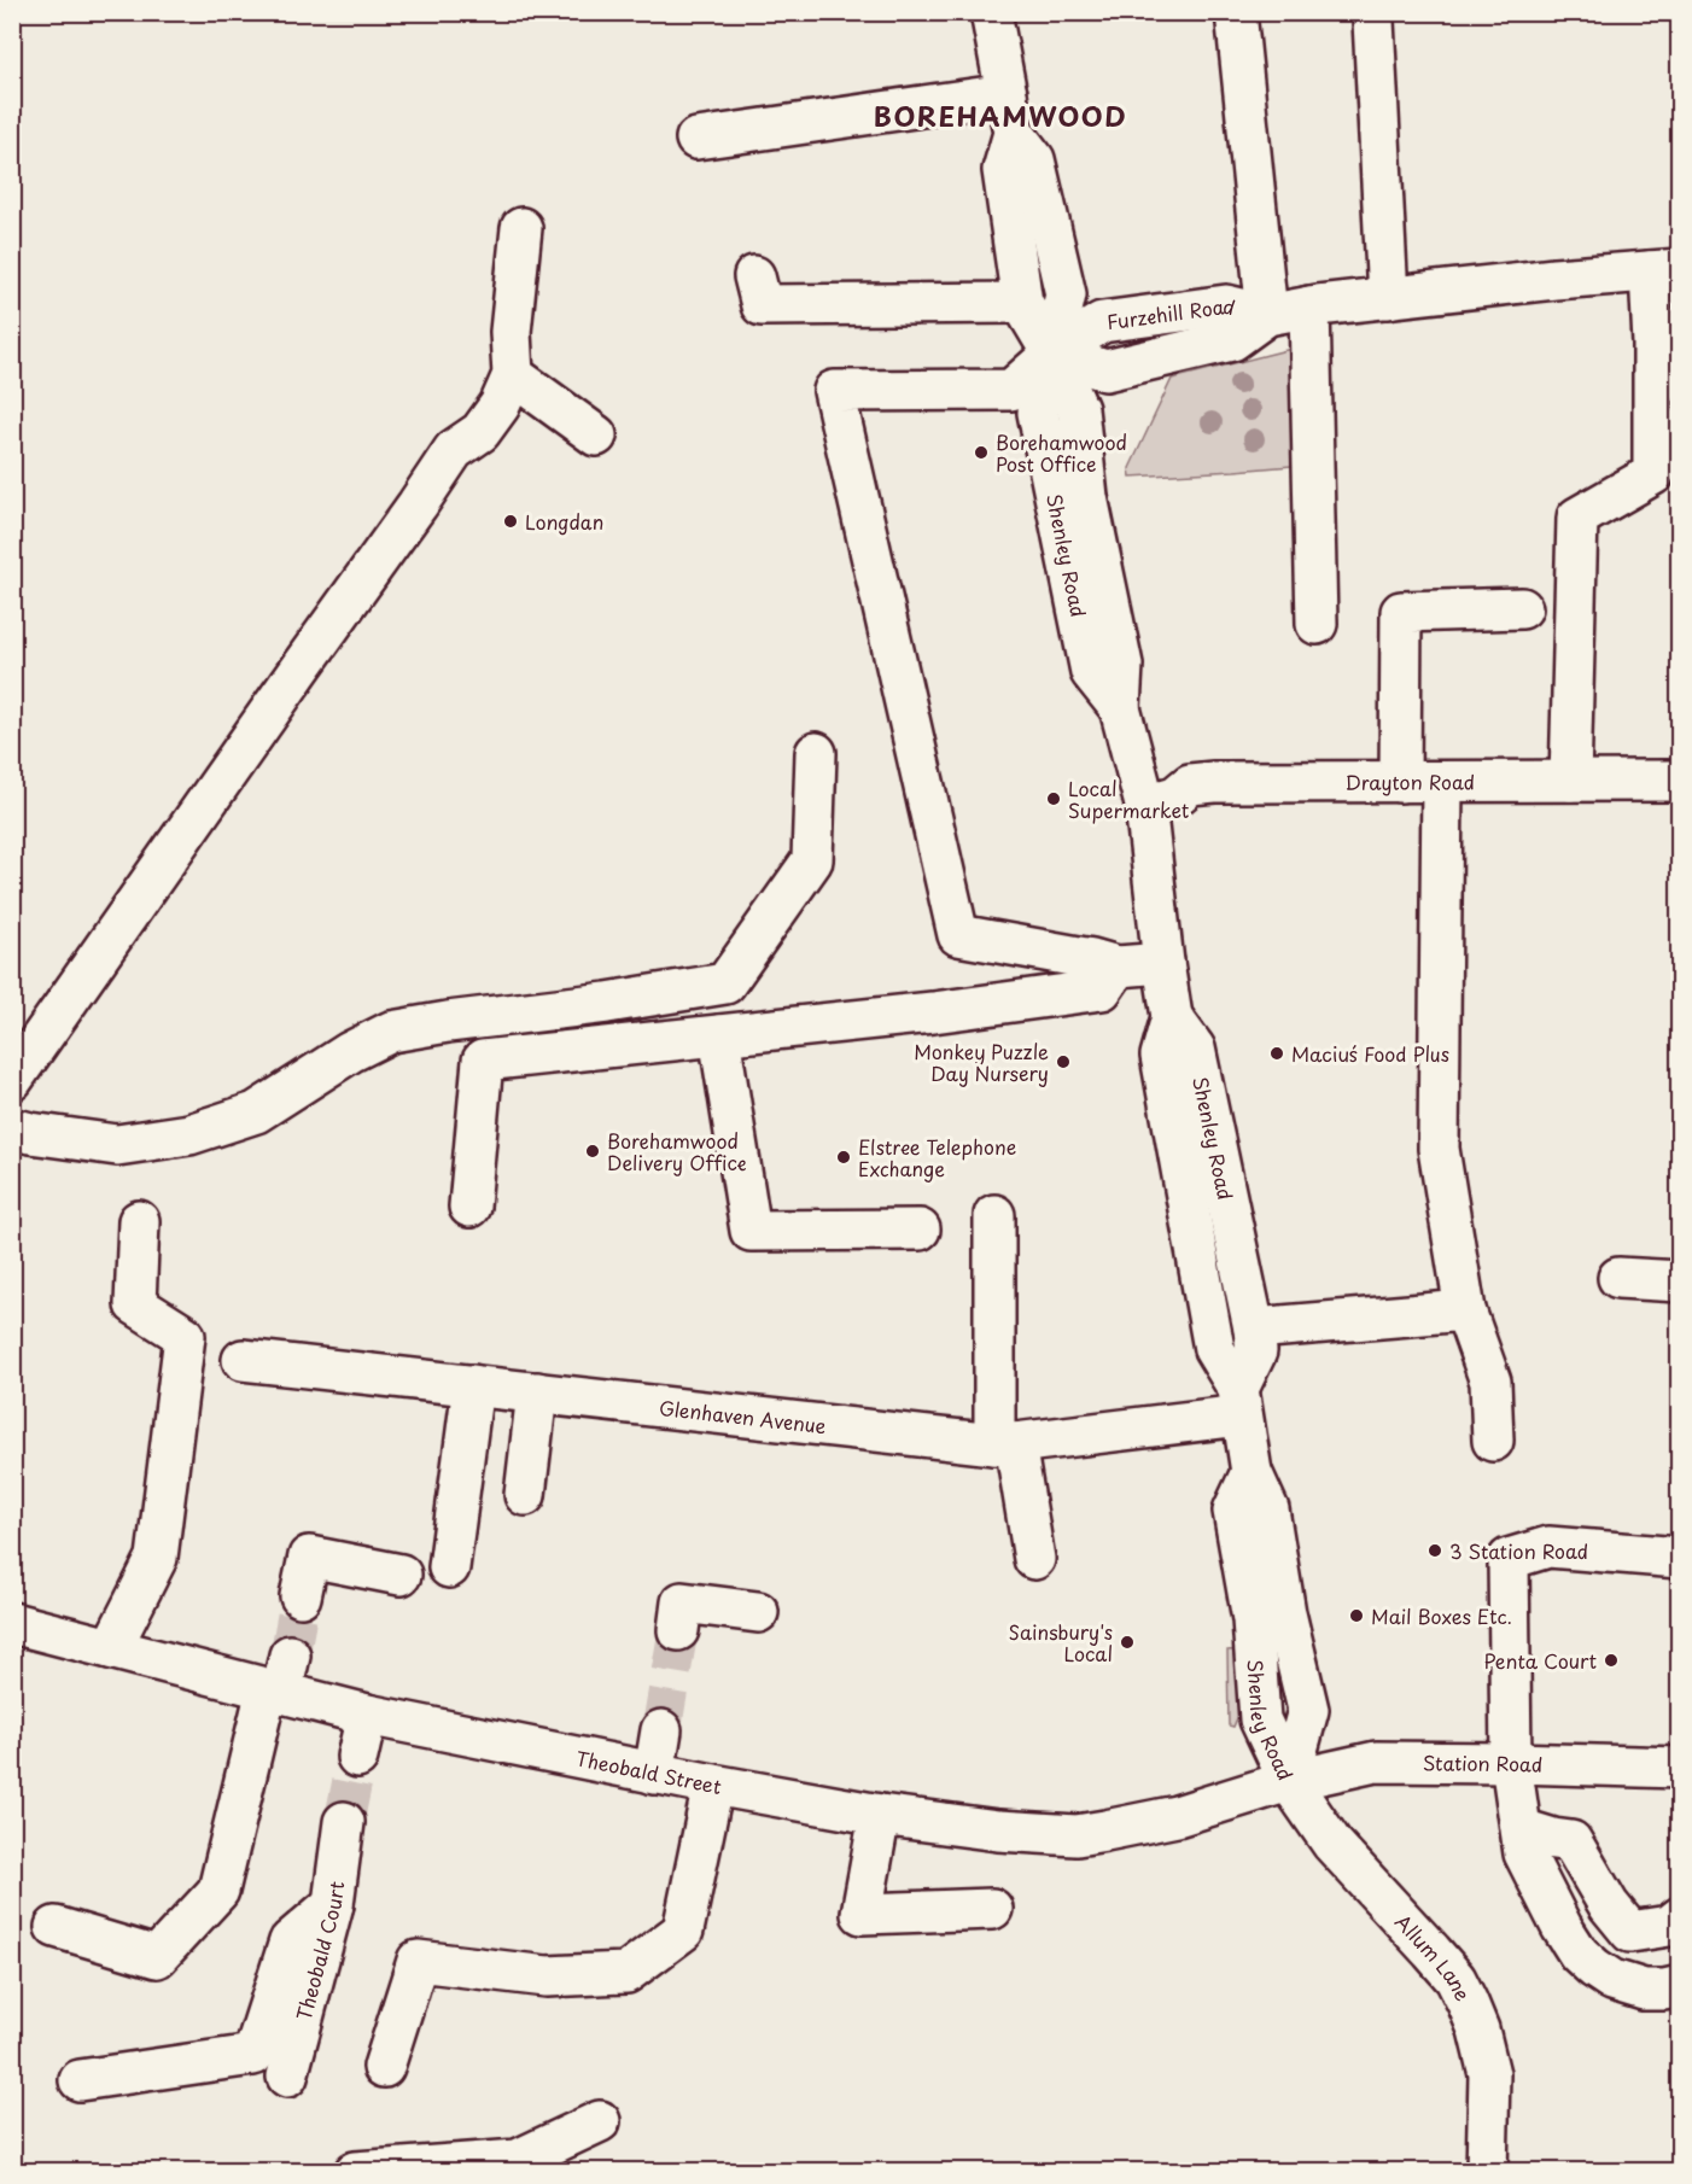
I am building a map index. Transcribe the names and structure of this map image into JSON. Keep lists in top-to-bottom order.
{
  "streets": {
    "street": [
      "Furzehill Road",
      "Shenley Road",
      "Drayton Road",
      "Glenhaven Avenue",
      "Station Road",
      "Theobald Street",
      "Theobald Court",
      "Allum Lane"
    ]
  },
  "crossings": [
    ["Furzehill Road", "Shenley Road"],
    ["Shenley Road", "Drayton Road"],
    ["Shenley Road", "Glenhaven Avenue"],
    ["Shenley Road", "Station Road"],
    ["Shenley Road", "Theobald Street"],
    ["Shenley Road", "Allum Lane"],
    ["Station Road", "Theobald Street"],
    ["Station Road", "Allum Lane"],
    ["Theobald Street", "Allum Lane"]
  ],
  "districts": ["BOREHAMWOOD"],
  "places": [
    "Borehamwood Post Office",
    "Longdan",
    "Local Supermarket",
    "Maciuś Food Plus",
    "Monkey Puzzle Day Nursery",
    "Borehamwood Delivery Office",
    "Elstree Telephone Exchange",
    "3 Station Road",
    "Mail Boxes Etc.",
    "Sainsbury's Local",
    "Penta Court"
  ]
}
